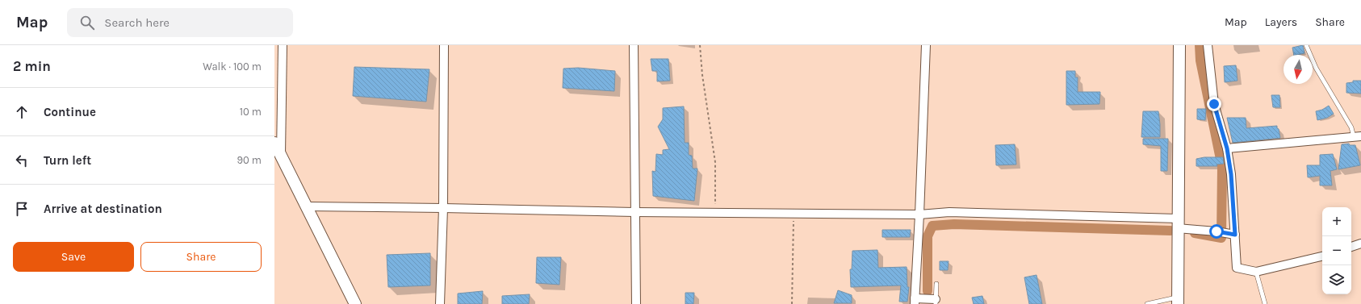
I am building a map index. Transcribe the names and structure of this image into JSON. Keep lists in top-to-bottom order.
{
  "north": "bottom",
  "page": {
    "header": "Map",
    "search": "Search here",
    "nav": ["Map", "Layers", "Share"],
    "heading": ["2 min", "Walk · 100 m"],
    "list": [
      ["Continue", "10 m"],
      ["Turn left", "90 m"],
      "Arrive at destination"
    ],
    "map_buttons": ["+", "−"],
    "buttons": ["Save", "Share"]
  }
}
